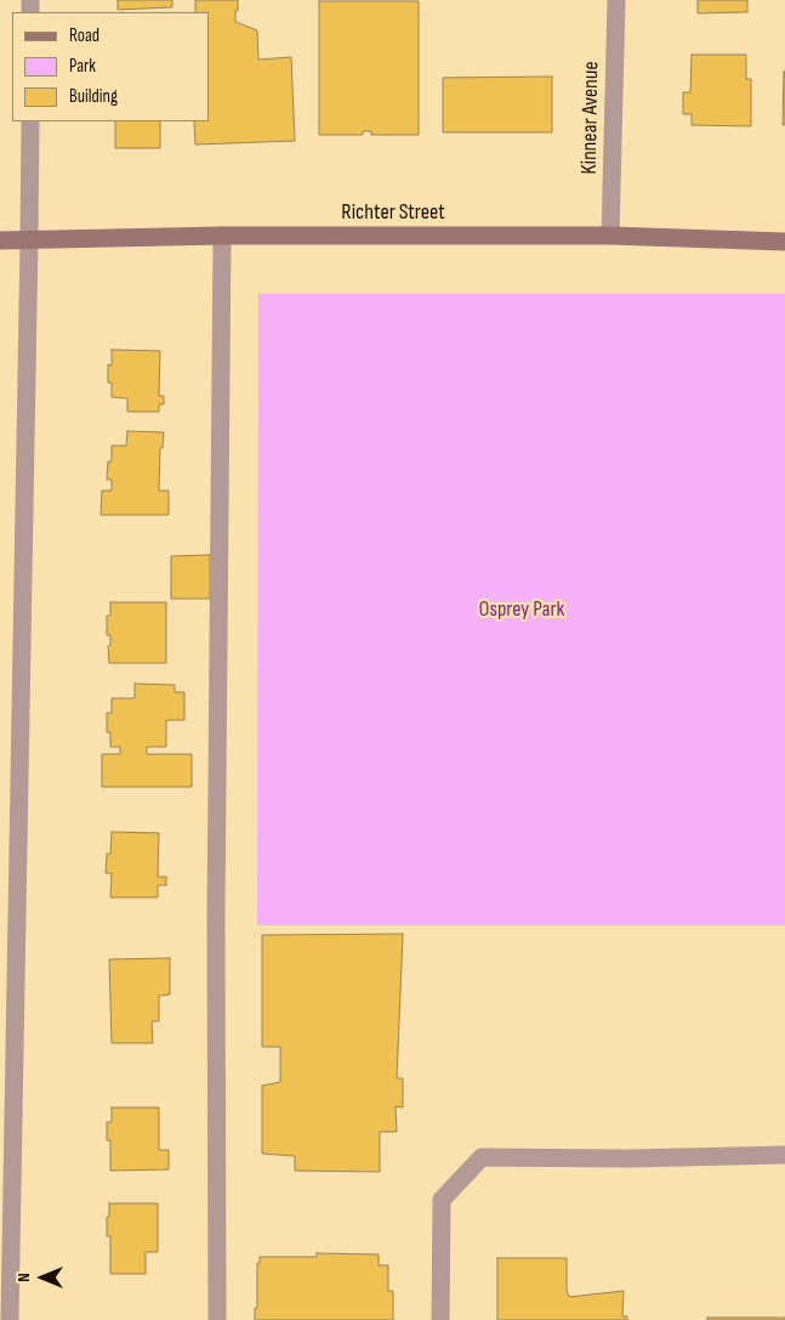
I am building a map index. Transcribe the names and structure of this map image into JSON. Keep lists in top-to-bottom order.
{
  "streets": {
    "main road": ["Richter Street"],
    "street": ["Kinnear Avenue"]
  },
  "crossings": [
    ["Kinnear Avenue", "Richter Street"]
  ],
  "parks": ["Osprey Park"],
  "legend": ["Road", "Park", "Building"],
  "north": "left"
}
